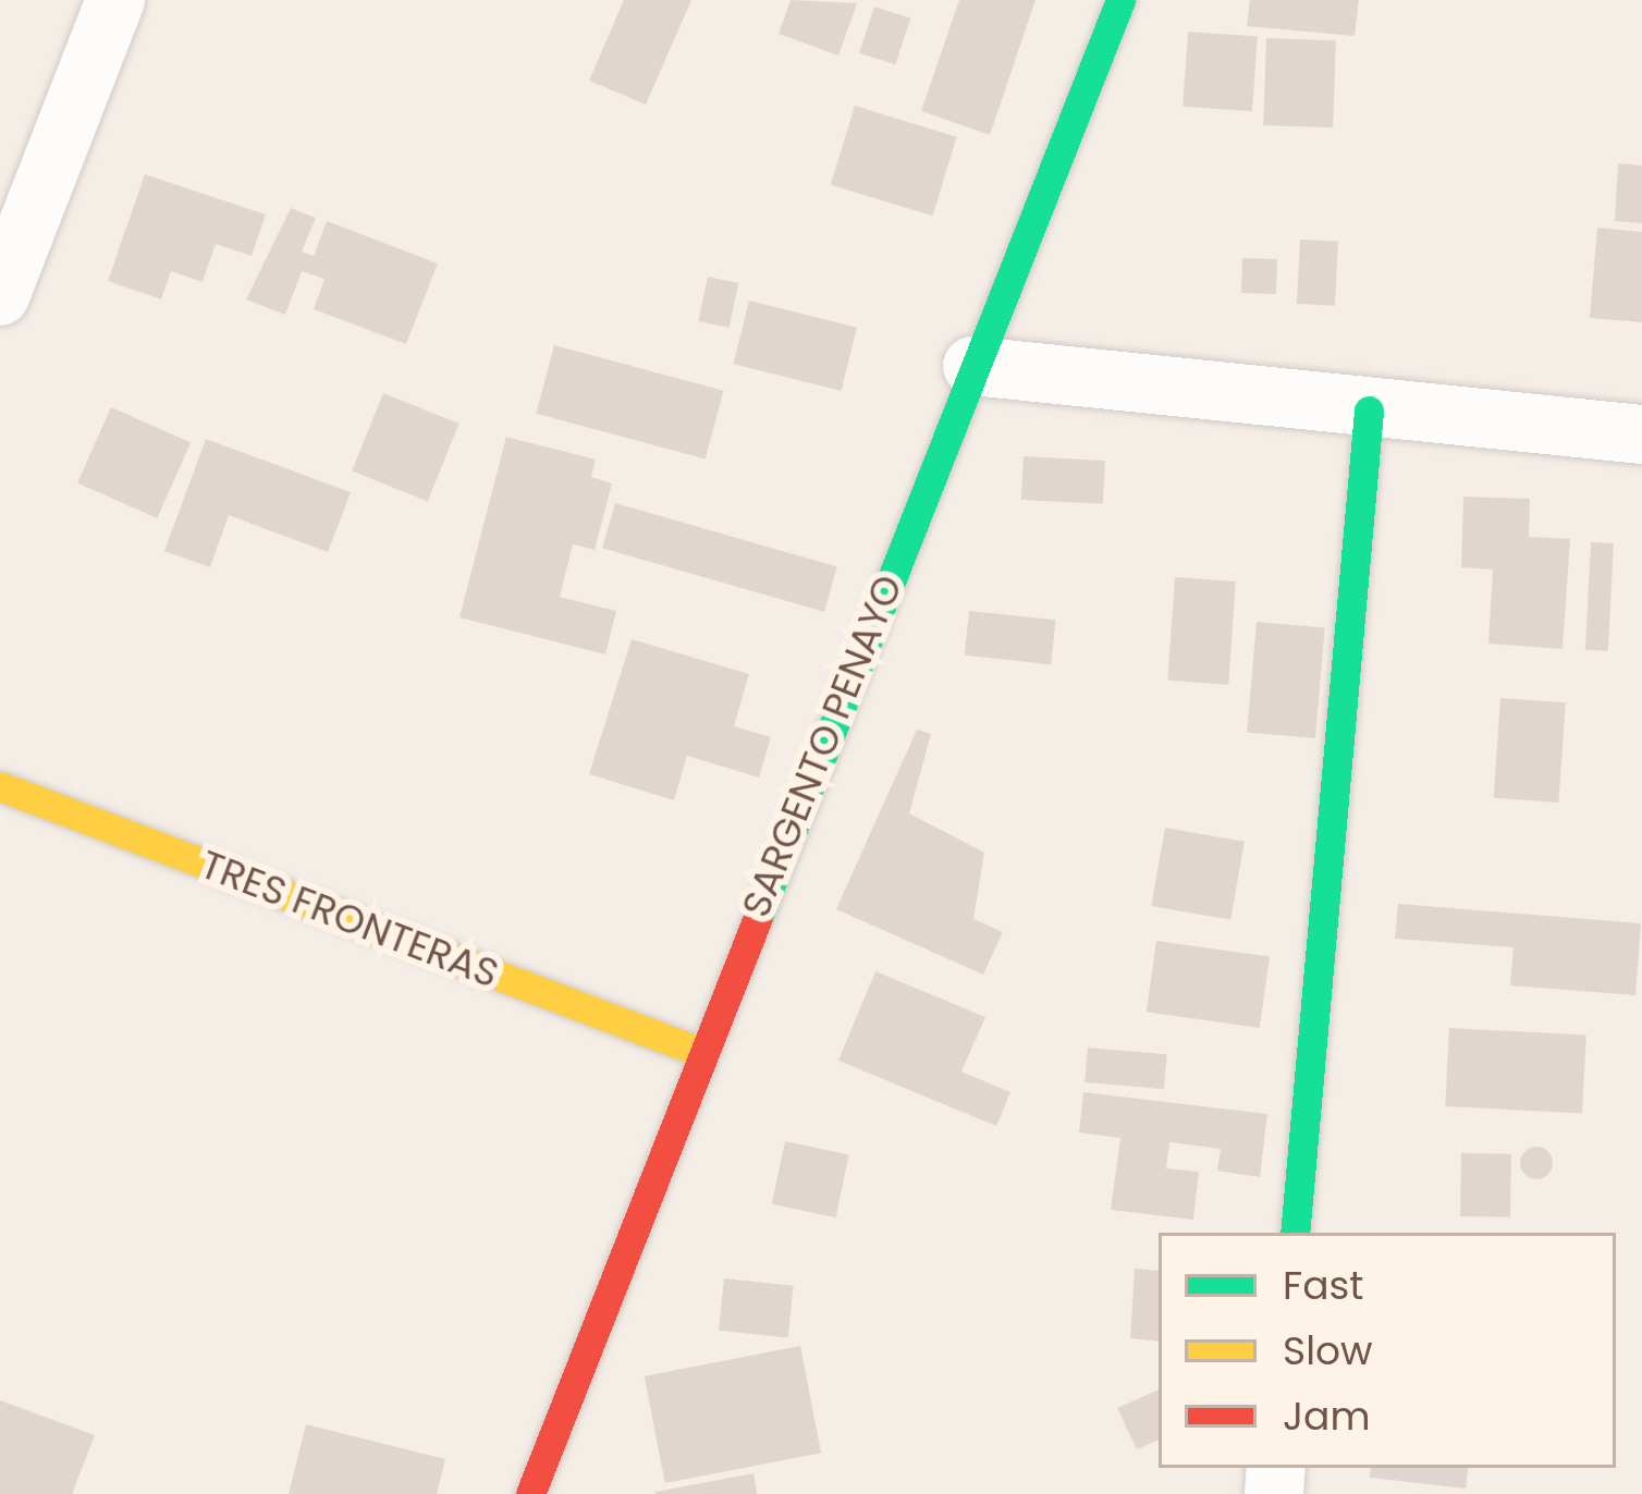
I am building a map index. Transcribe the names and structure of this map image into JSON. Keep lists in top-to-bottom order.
{
  "streets": {
    "street": ["SARGENTO PENAYO", "TRES FRONTERAS"]
  },
  "crossings": [
    ["SARGENTO PENAYO", "TRES FRONTERAS"]
  ],
  "legend": ["Fast", "Slow", "Jam"]
}
